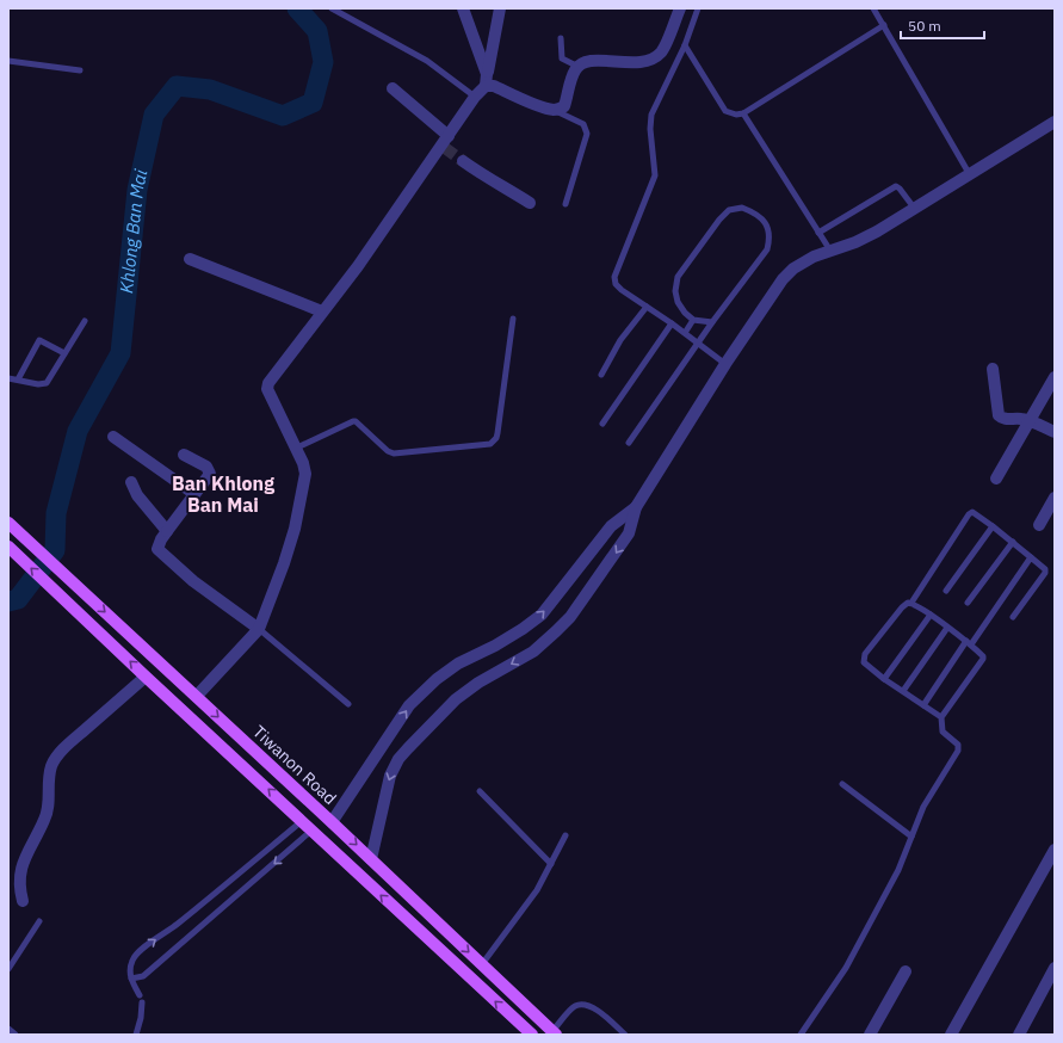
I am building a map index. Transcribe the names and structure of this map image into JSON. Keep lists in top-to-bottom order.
{
  "streets": {
    "main road": ["Tiwanon Road"]
  },
  "districts": ["Ban Khlong Ban Mai"],
  "water": ["Khlong Ban Mai"],
  "scale_bar": "50 m"
}
